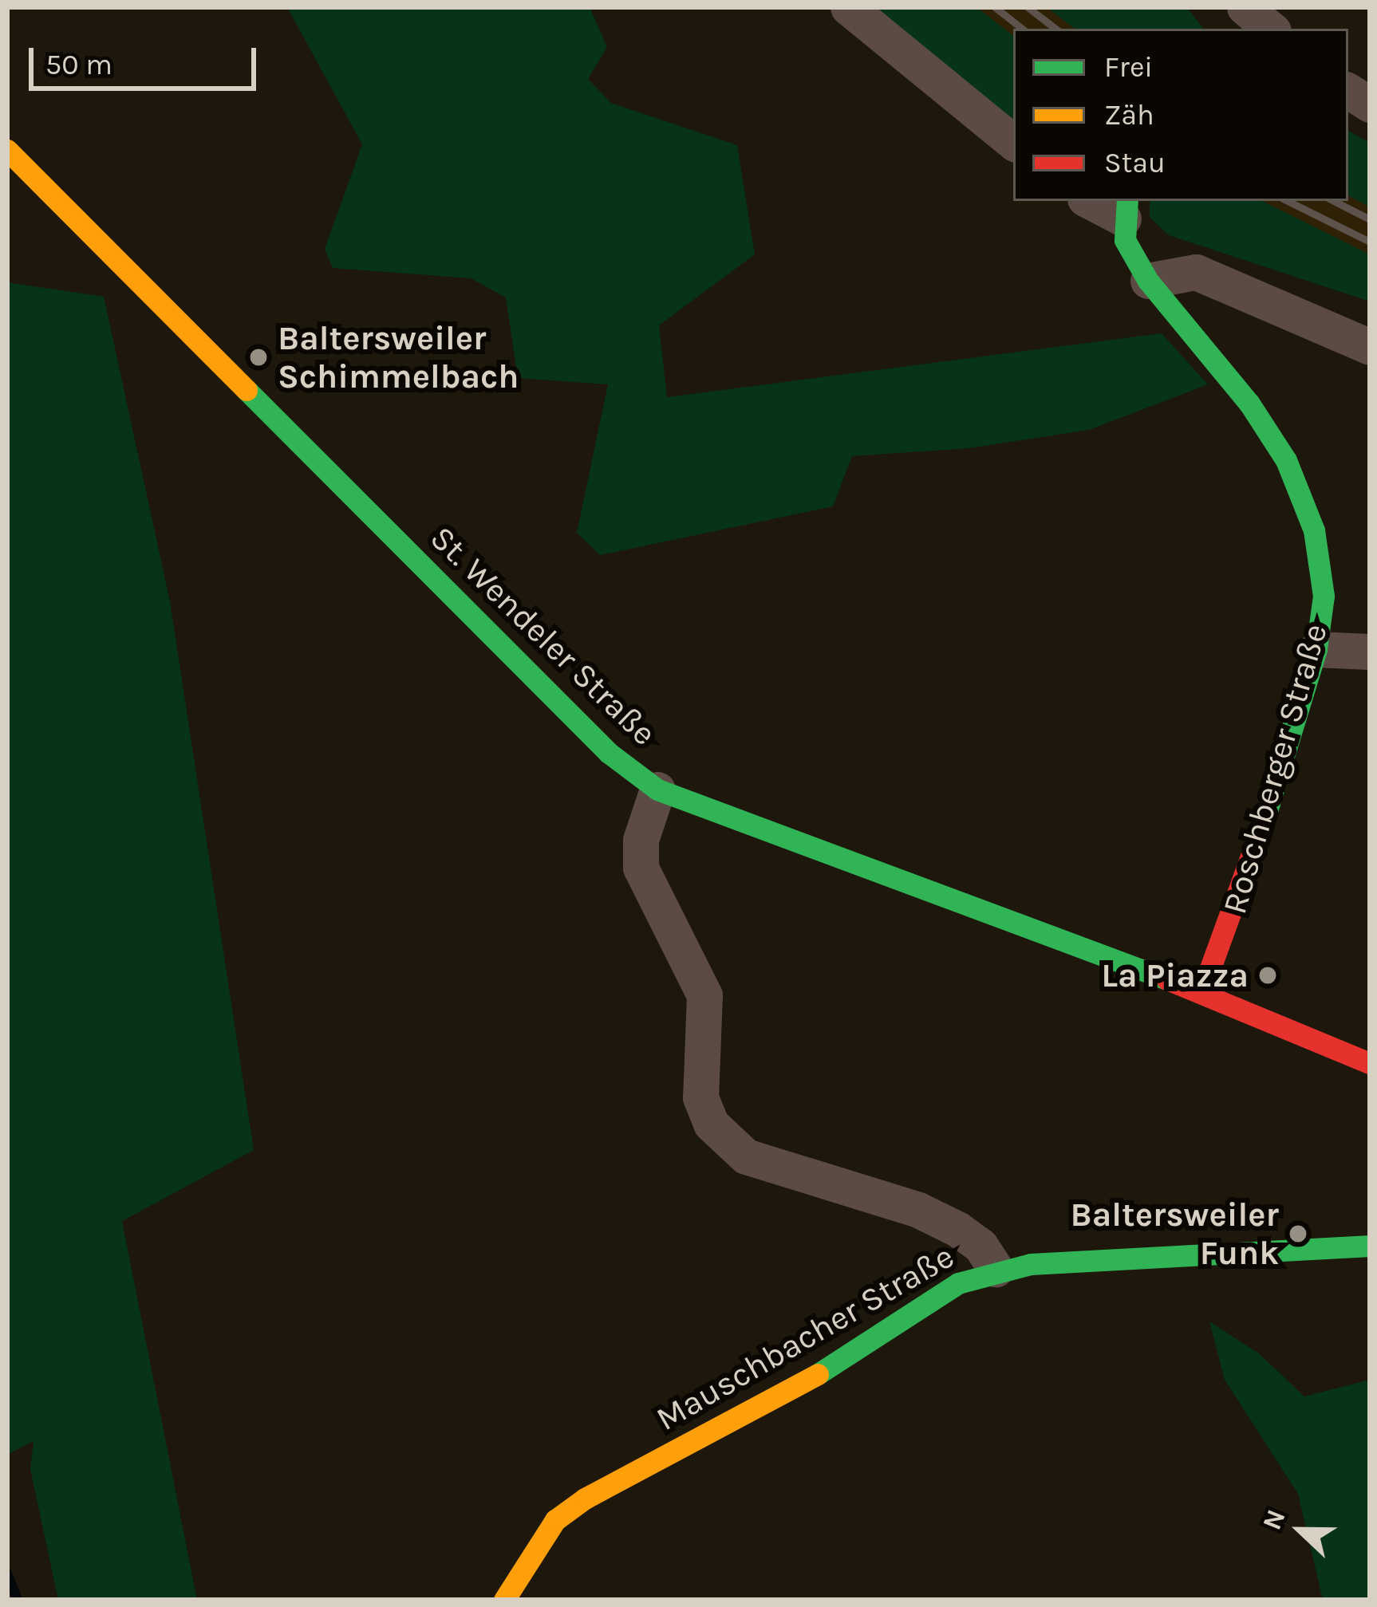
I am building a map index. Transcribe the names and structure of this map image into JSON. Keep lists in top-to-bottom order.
{
  "streets": {
    "street": ["St. Wendeler Straße", "Roschberger Straße", "Mauschbacher Straße"]
  },
  "crossings": [
    ["St. Wendeler Straße", "Roschberger Straße"]
  ],
  "places": ["Baltersweiler Schimmelbach", "La Piazza", "Baltersweiler Funk"],
  "legend": ["Frei", "Zäh", "Stau"],
  "scale_bar": "50 m",
  "north": "left"
}
